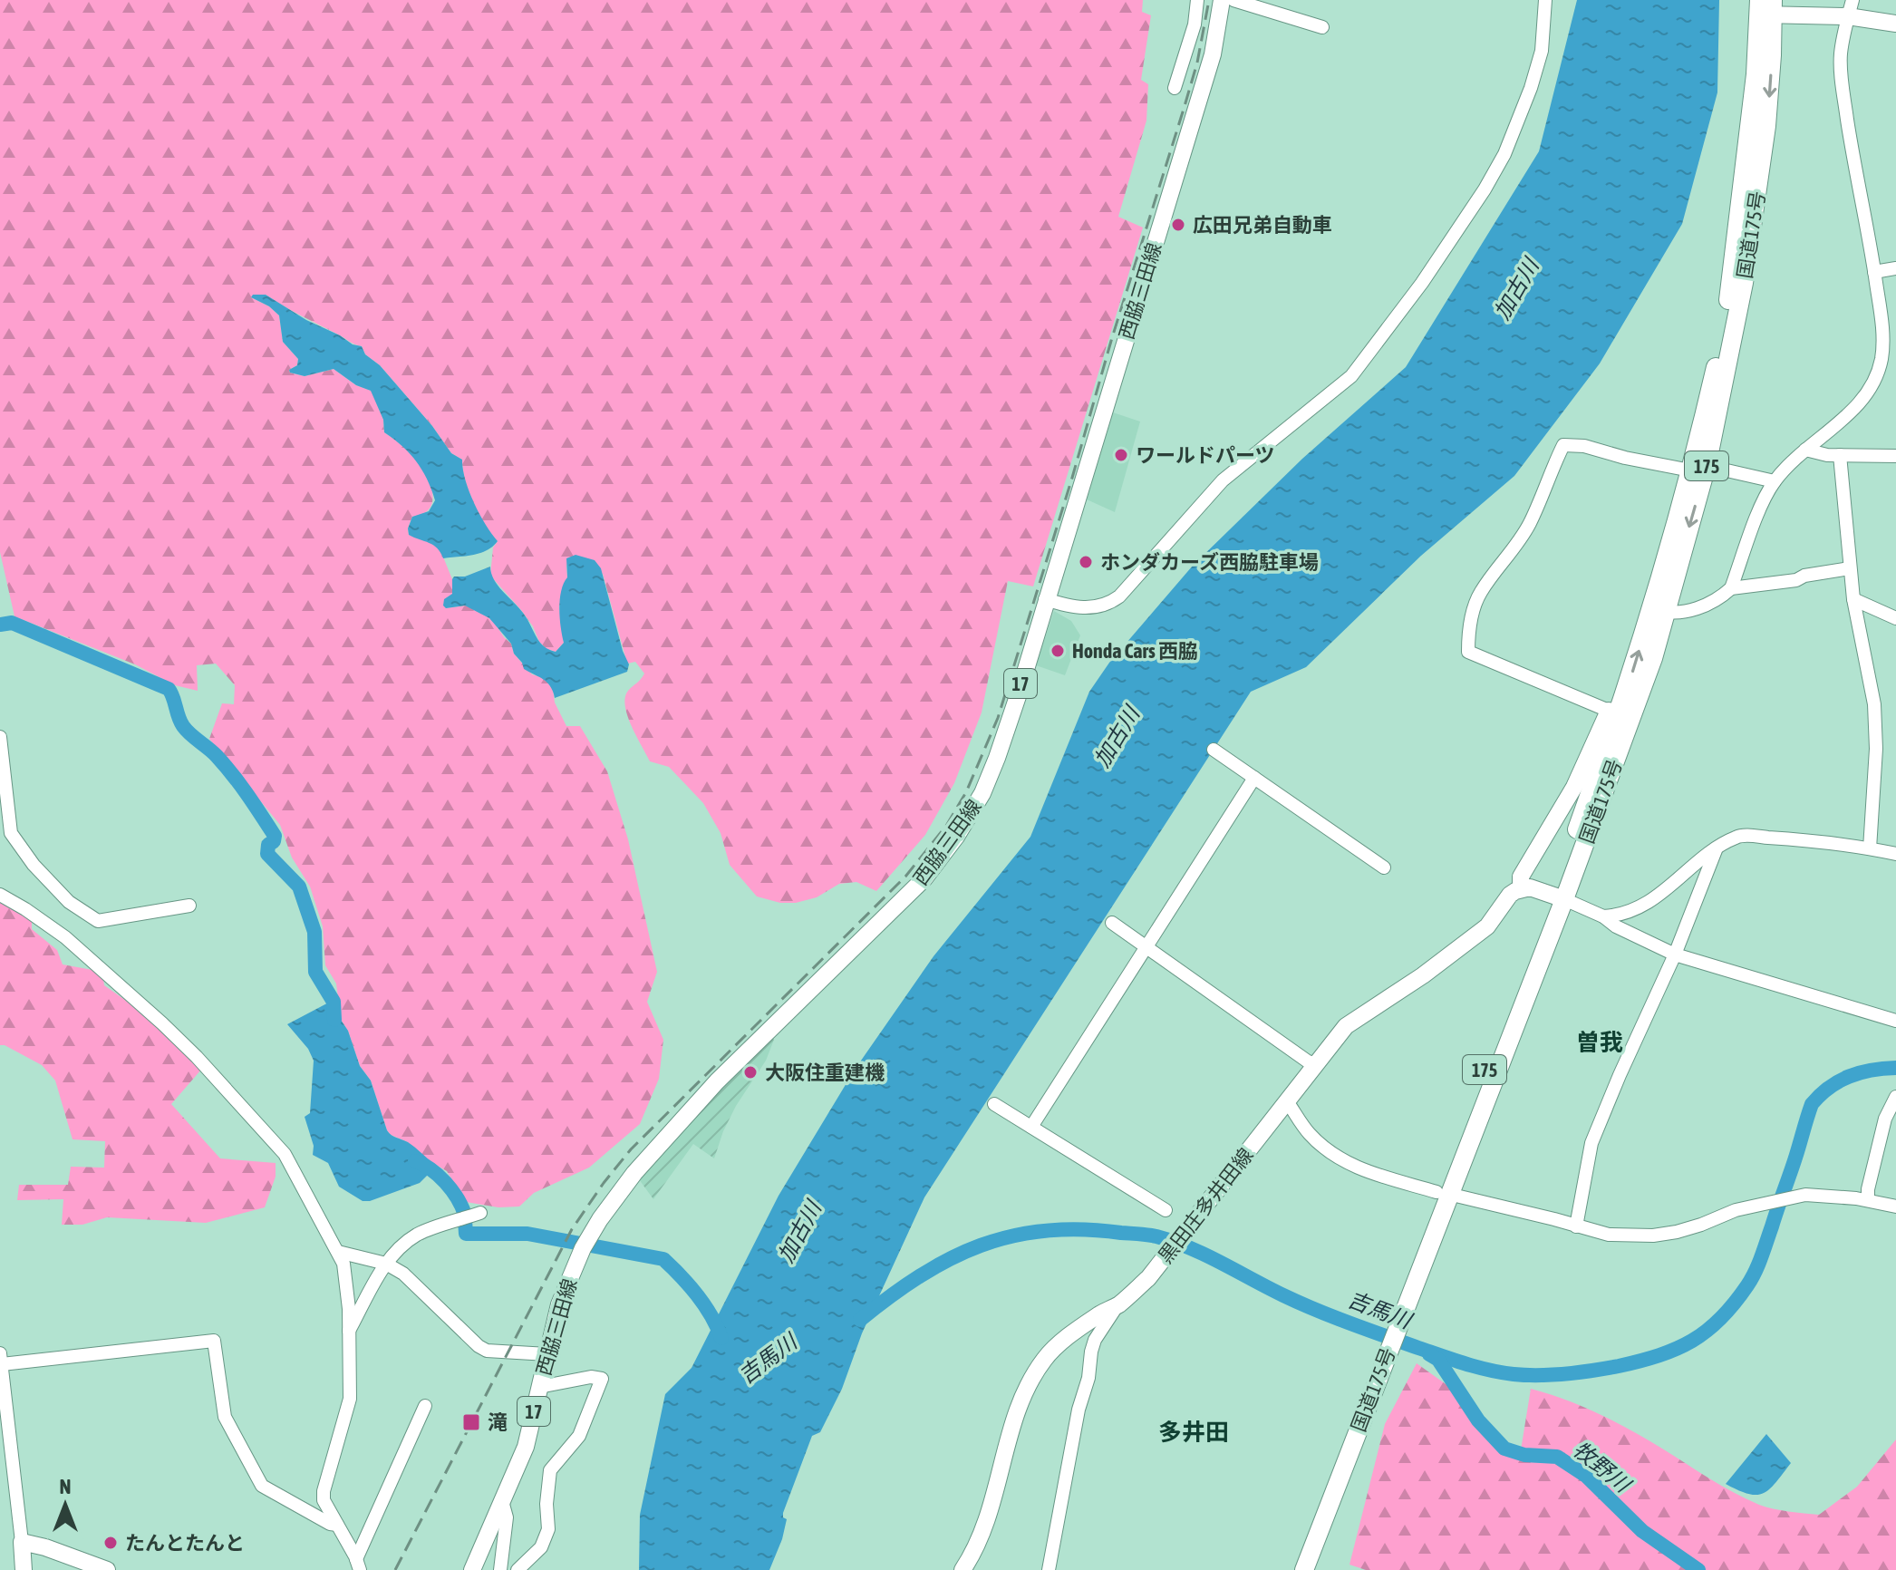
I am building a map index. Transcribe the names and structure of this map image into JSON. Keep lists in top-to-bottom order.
{
  "streets": {
    "highway": ["国道175号", "175"],
    "main road": ["西脇三田線", "17", "黒田庄多井田線"]
  },
  "crossings": [
    ["国道175号", "黒田庄多井田線"]
  ],
  "districts": ["曽我", "多井田"],
  "water": ["加古川", "吉馬川", "牧野川"],
  "places": {
    "other": [
      "広田兄弟自動車",
      "ワールドパーツ",
      "ホンダカーズ西脇駐車場",
      "Honda Cars 西脇",
      "大阪住重建機",
      "たんとたんと"
    ],
    "transit": ["滝"]
  },
  "north": "top"
}
